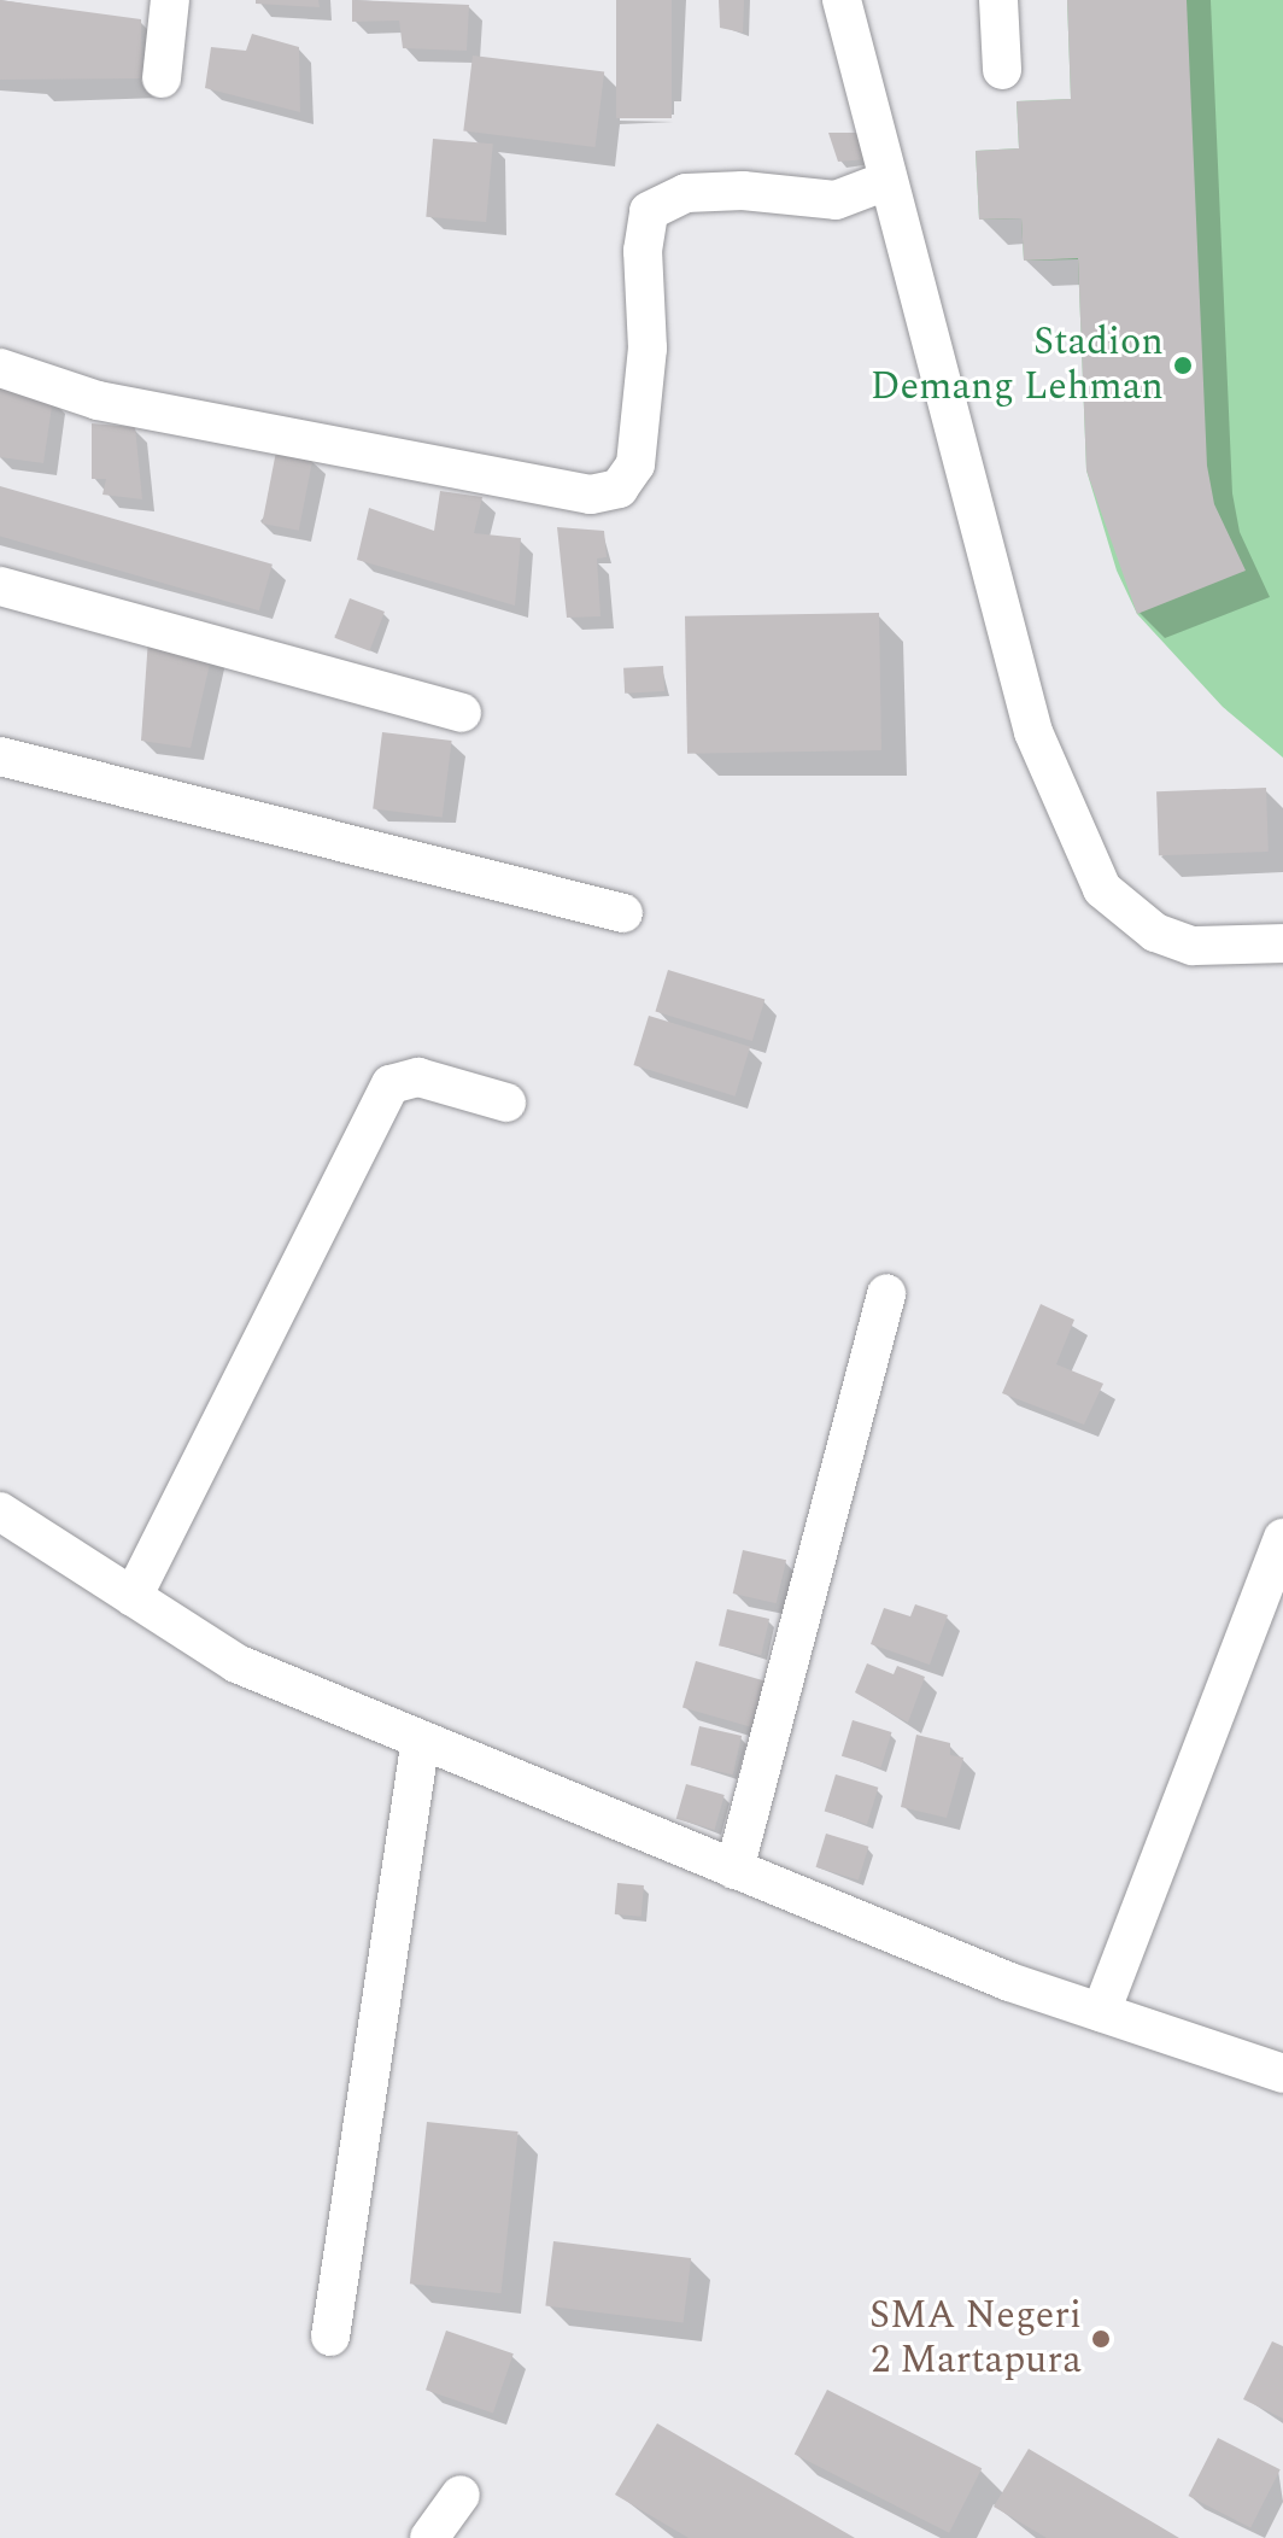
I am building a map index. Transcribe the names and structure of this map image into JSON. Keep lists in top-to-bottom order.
{
  "places": ["Stadion Demang Lehman", "SMA Negeri 2 Martapura"]
}
